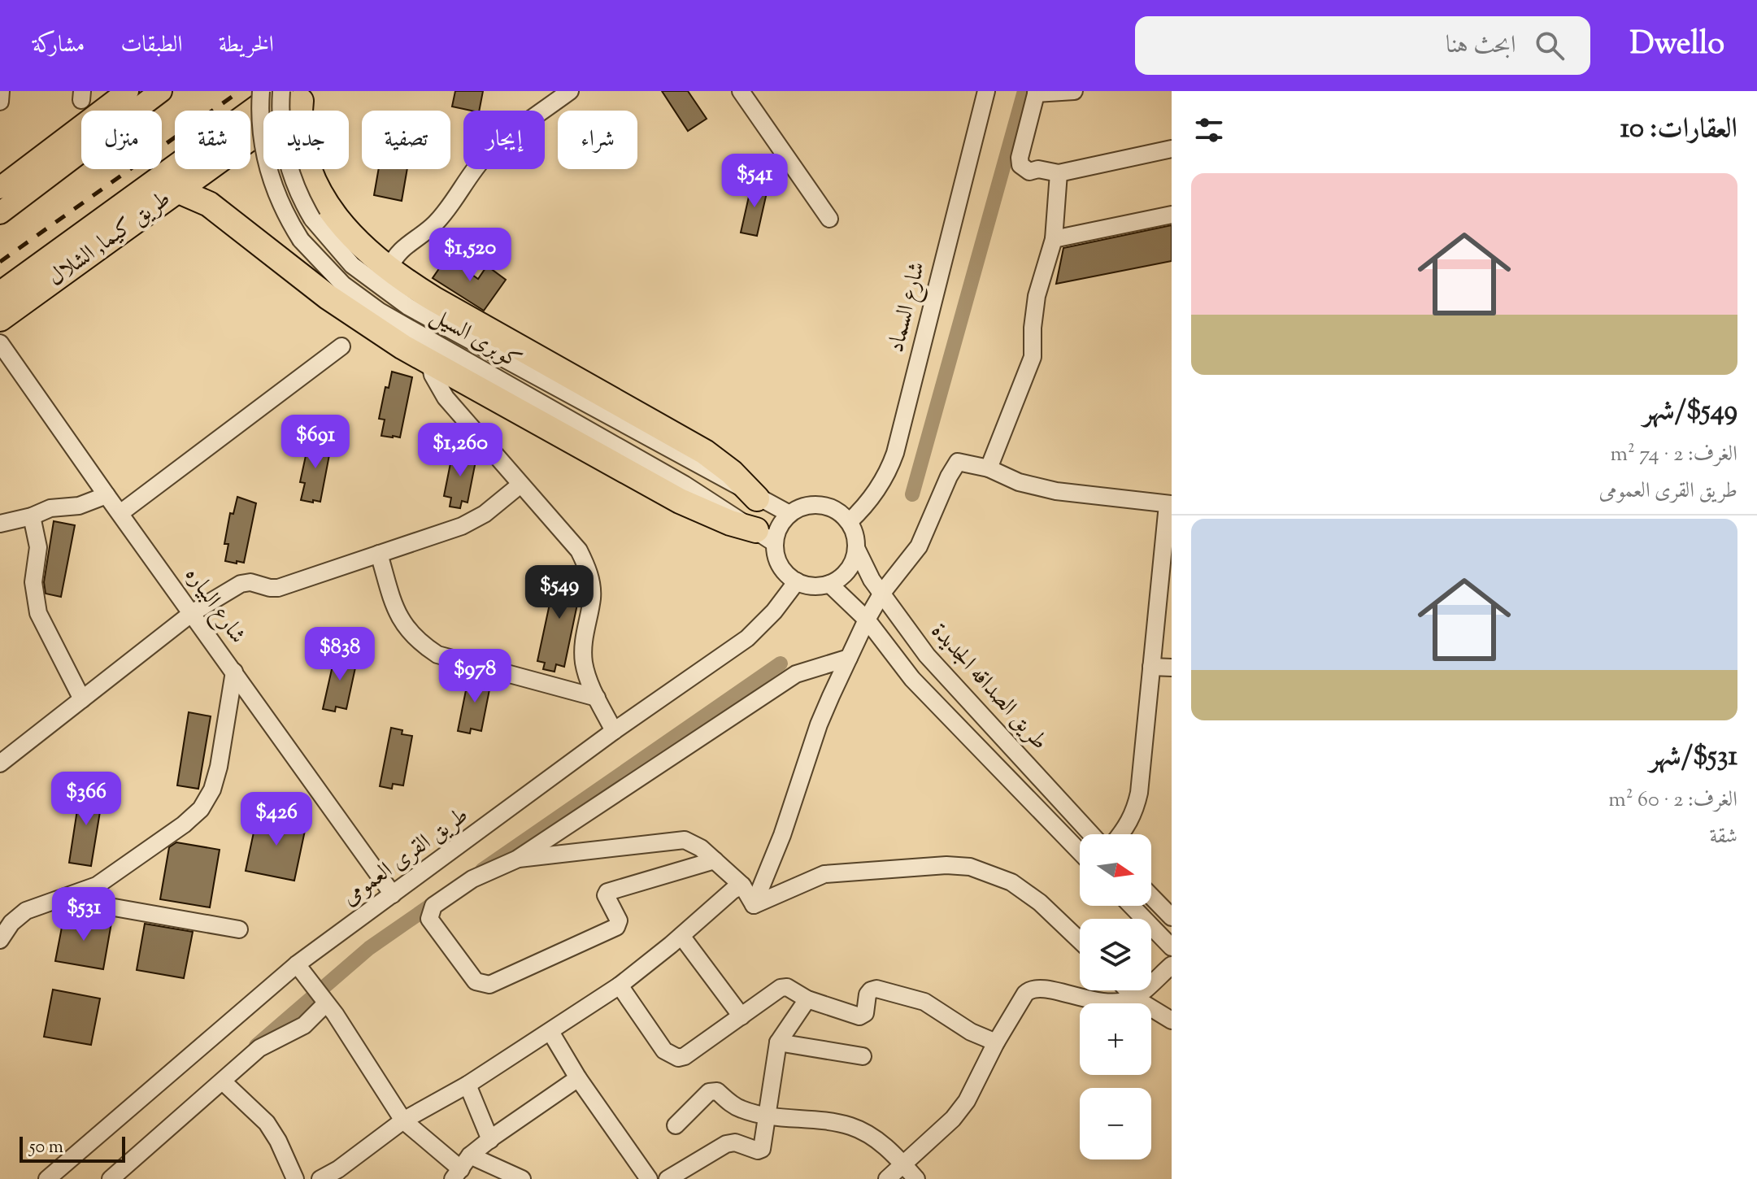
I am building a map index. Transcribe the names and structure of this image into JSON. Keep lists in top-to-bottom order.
{
  "streets": {
    "highway": ["طريق كيما, الشلال"],
    "street": [
      "شارع السماد",
      "كوبرى السيل",
      "شارع البياره",
      "طريق الصداقه الجديدة",
      "طريق القرى العمومى"
    ]
  },
  "crossings": [
    ["طريق كيما, الشلال", "كوبرى السيل"],
    ["شارع السماد", "كوبرى السيل"],
    ["شارع السماد", "طريق الصداقه الجديدة"],
    ["شارع السماد", "طريق القرى العمومى"],
    ["كوبرى السيل", "طريق الصداقه الجديدة"],
    ["كوبرى السيل", "طريق القرى العمومى"],
    ["شارع البياره", "طريق القرى العمومى"],
    ["طريق الصداقه الجديدة", "طريق القرى العمومى"]
  ],
  "scale_bar": "50 m",
  "north": "right",
  "page": {
    "header": "Dwello",
    "search": "ابحث هنا",
    "nav": ["الخريطة", "الطبقات", "مشاركة"],
    "heading": "العقارات: 10",
    "chip": [
      "شراء",
      "إيجار",
      "تصفية",
      "جديد",
      "شقة",
      "منزل"
    ],
    "price": [
      "$541",
      "$1,520",
      "$691",
      "$1,260",
      "$549",
      "$838",
      "$978",
      "$366",
      "$426",
      "$531"
    ],
    "list": [
      {
        "name": "$549/شهر",
        "note": "الغرف: 2 · 74 m² · طريق القرى العمومى"
      },
      {
        "name": "$531/شهر",
        "note": "الغرف: 2 · 60 m² · شقة"
      }
    ],
    "map_buttons": ["+", "−"],
    "scale": "50 m"
  }
}
